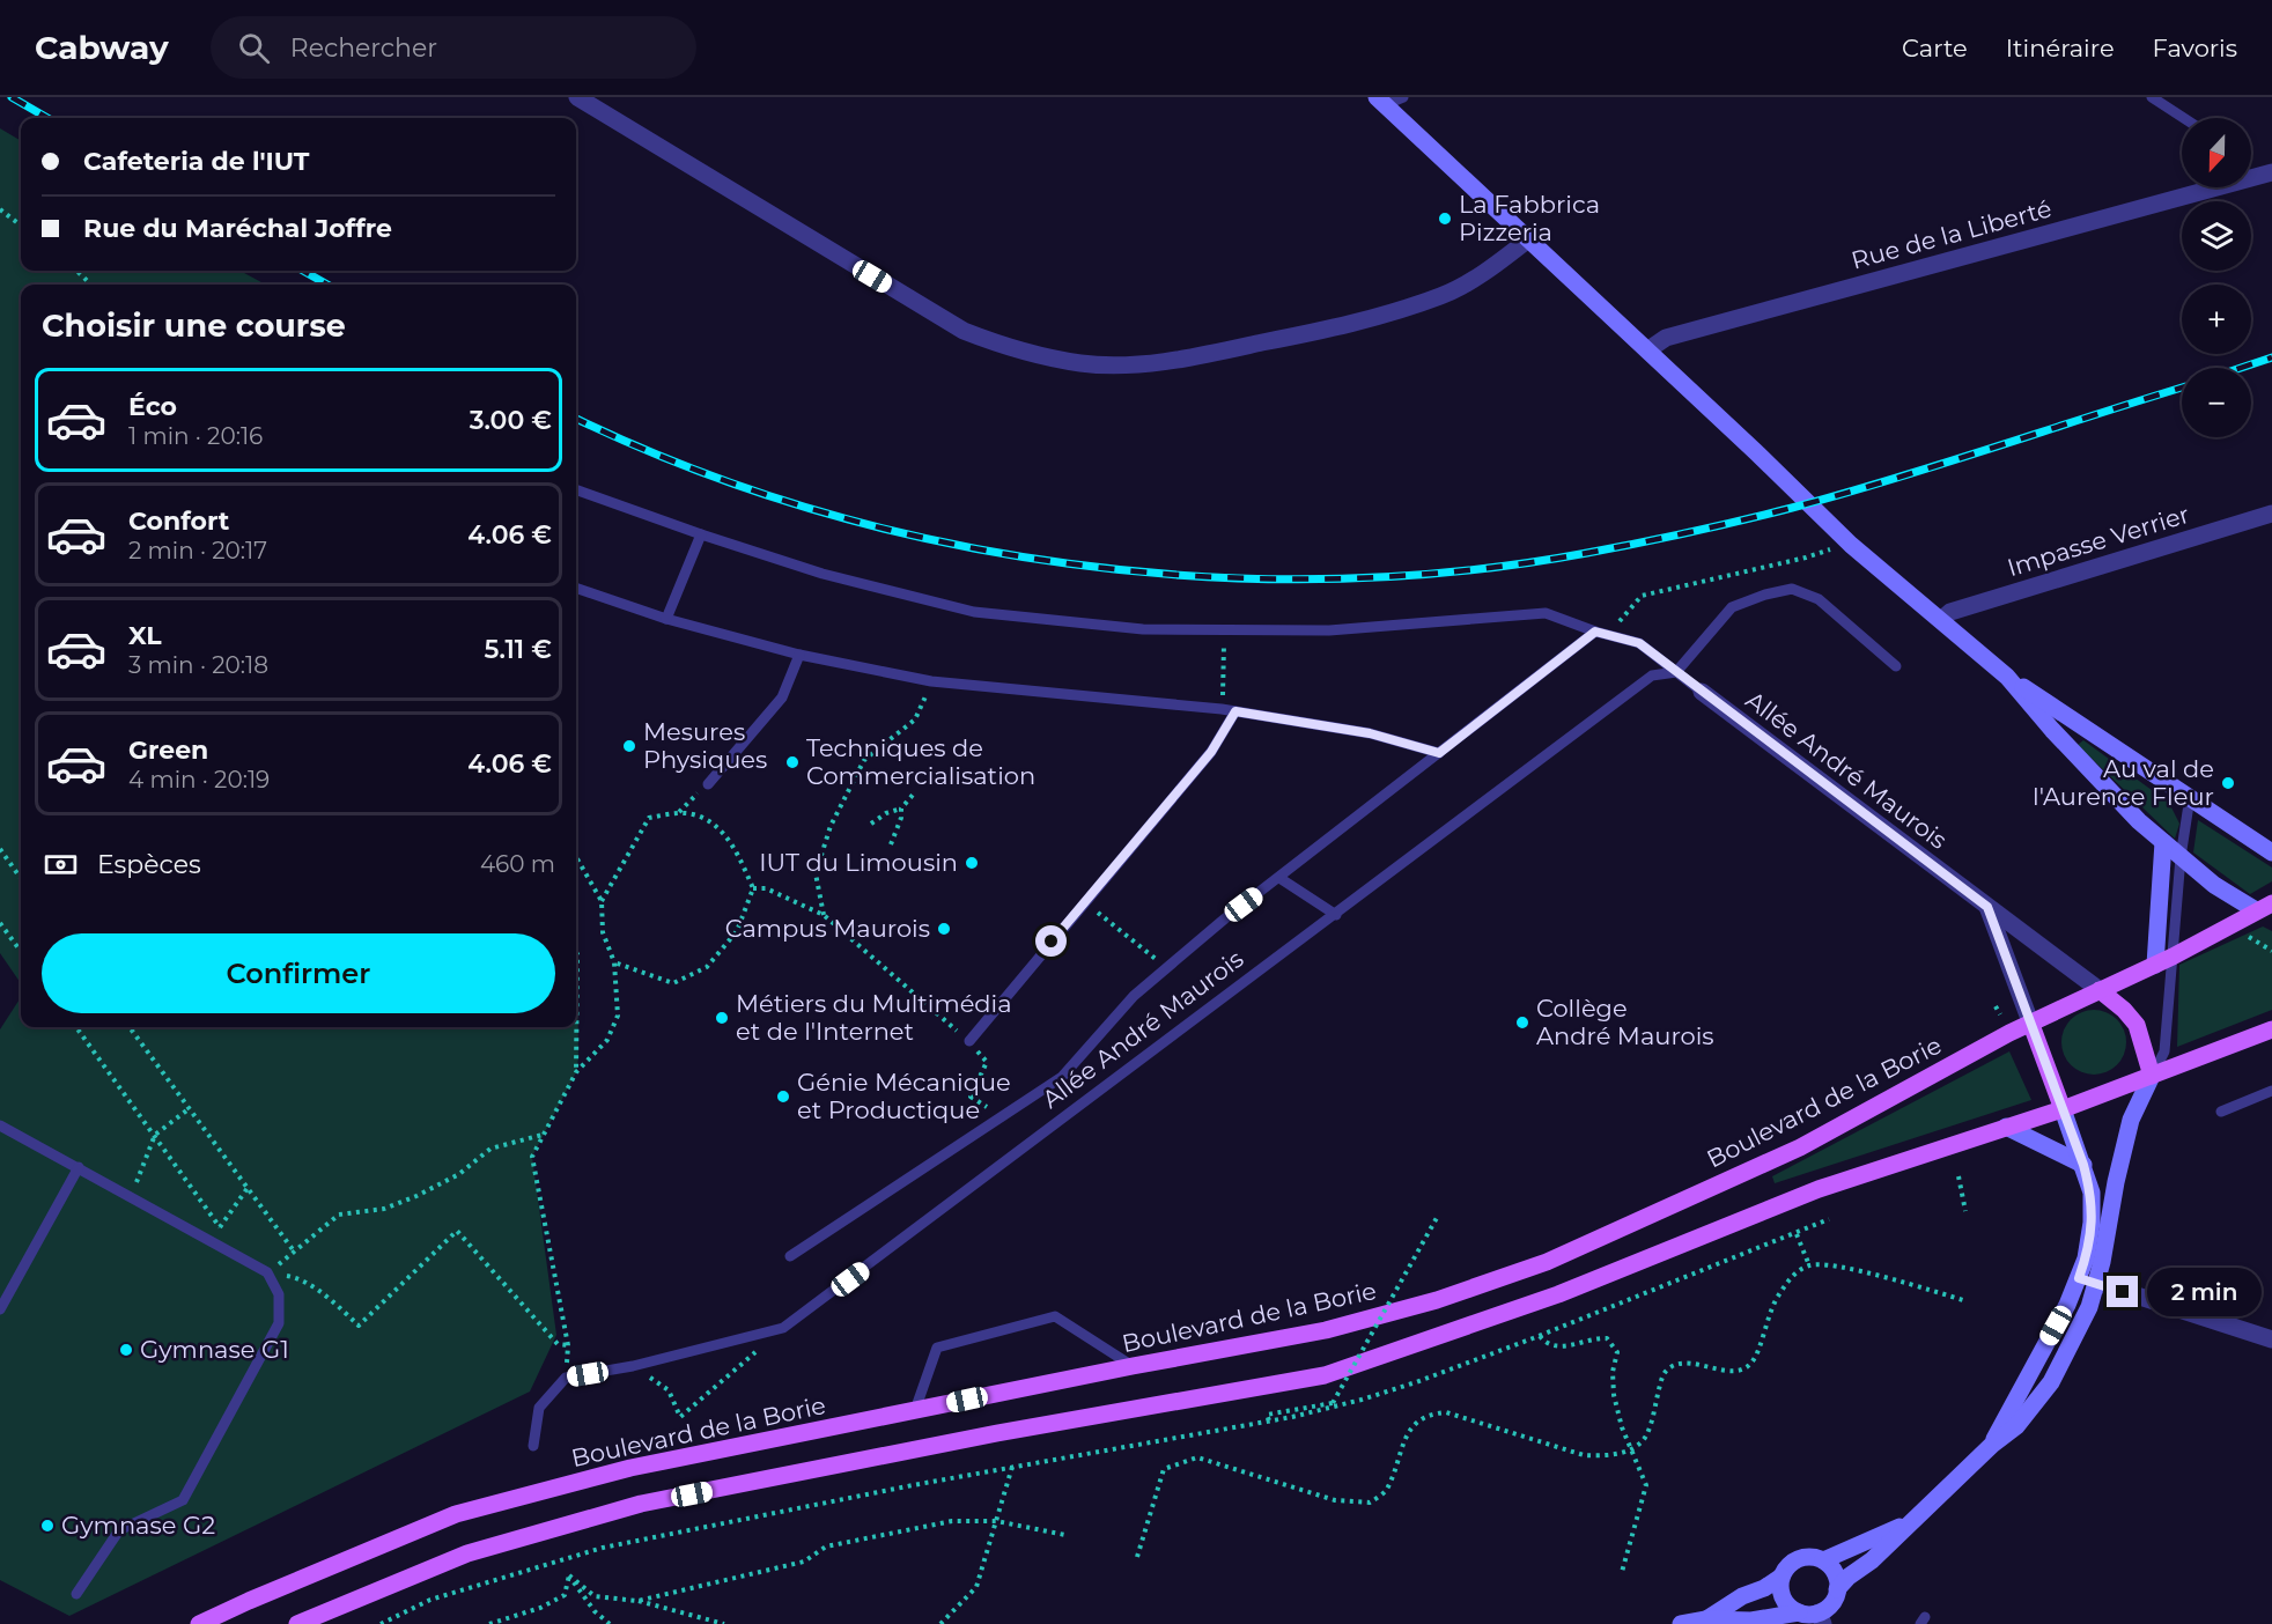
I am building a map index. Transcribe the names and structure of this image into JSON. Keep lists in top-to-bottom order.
{
  "streets": {
    "main road": ["Allée André Maurois", "Boulevard de la Borie"],
    "street": ["Rue de la Liberté", "Impasse Verrier"]
  },
  "crossings": [
    ["Allée André Maurois", "Boulevard de la Borie"]
  ],
  "places": [
    "La Fabbrica Pizzeria",
    "Mesures Physiques",
    "Techniques de Commercialisation",
    "Au val de l'Aurence Fleur",
    "IUT du Limousin",
    "Campus Maurois",
    "Métiers du Multimédia et de l'Internet",
    "Collège André Maurois",
    "Génie Mécanique et Productique",
    "Gymnase G1",
    "Gymnase G2"
  ],
  "north": "bottom",
  "page": {
    "header": "Cabway",
    "search": "Rechercher",
    "nav": ["Carte", "Itinéraire", "Favoris"],
    "map_buttons": ["+", "−"],
    "banner": ["Cafeteria de l'IUT", "Rue du Maréchal Joffre"],
    "heading": "Choisir une course",
    "list": [
      {
        "name": "Éco",
        "note": "1 min · 20:16",
        "value": "3.00 €"
      },
      {
        "name": "Confort",
        "note": "2 min · 20:17",
        "value": "4.06 €"
      },
      {
        "name": "XL",
        "note": "3 min · 20:18",
        "value": "5.11 €"
      },
      {
        "name": "Green",
        "note": "4 min · 20:19",
        "value": "4.06 €"
      }
    ],
    "pay": ["Espèces", "460 m"],
    "buttons": "Confirmer",
    "bubble": "2 min"
  }
}
